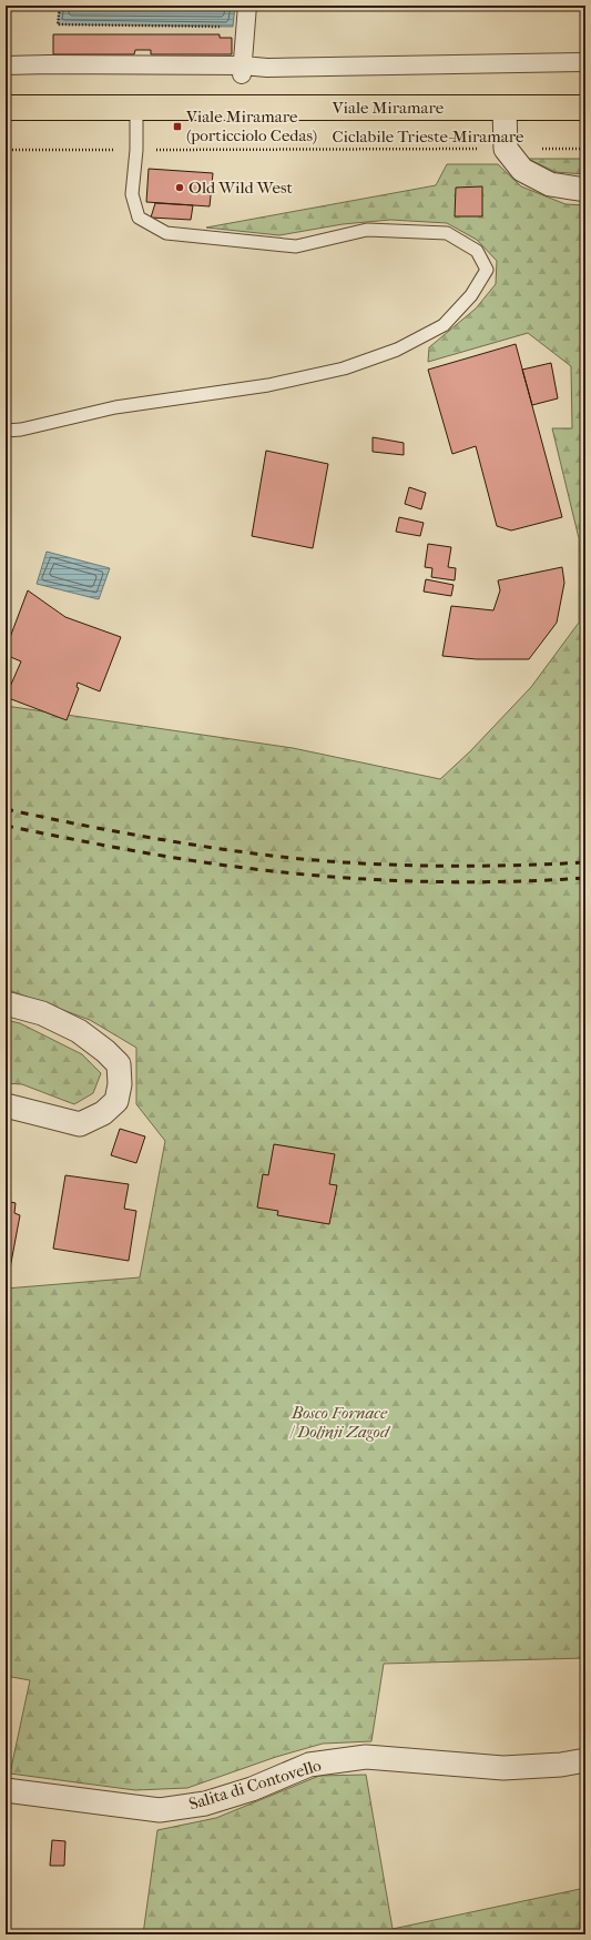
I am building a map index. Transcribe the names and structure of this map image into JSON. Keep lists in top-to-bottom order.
{
  "streets": {
    "main road": ["Viale Miramare"],
    "street": ["Salita di Contovello"],
    "path": ["Ciclabile Trieste-Miramare"]
  },
  "parks": ["Bosco Fornace / Doljnji Zagod"],
  "places": {
    "transit": ["Viale Miramare (porticciolo Cedas)"],
    "other": ["Old Wild West"]
  }
}
